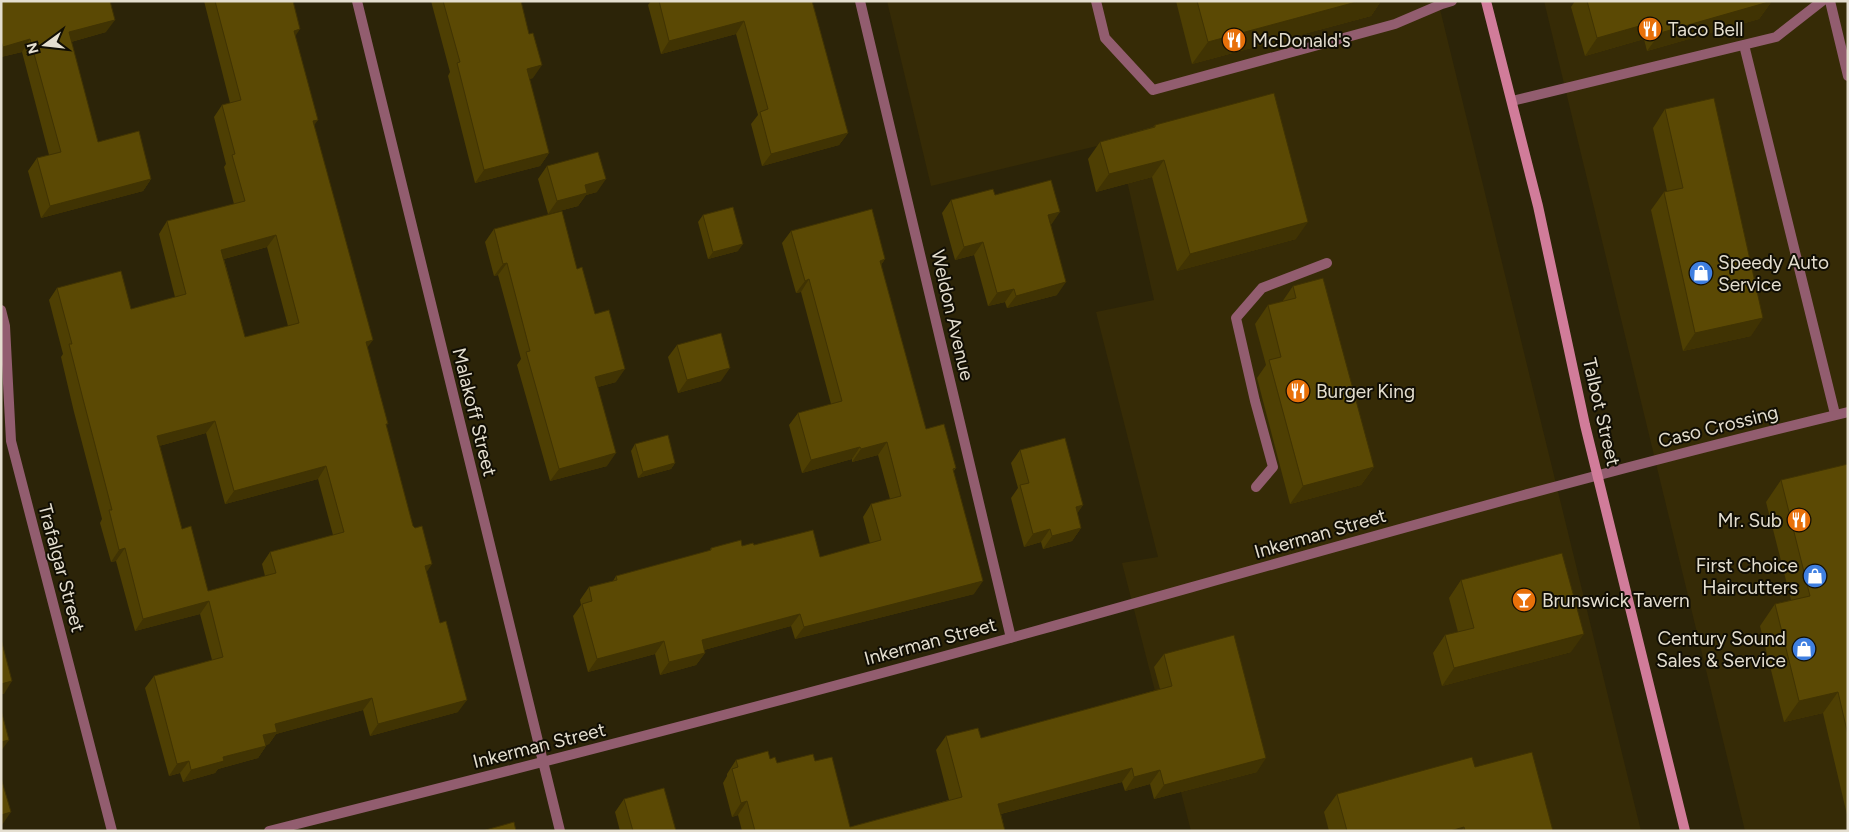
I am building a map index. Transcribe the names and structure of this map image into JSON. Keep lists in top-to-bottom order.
{
  "streets": {
    "main road": ["Talbot Street"],
    "street": [
      "Weldon Avenue",
      "Malakoff Street",
      "Caso Crossing",
      "Inkerman Street",
      "Trafalgar Street"
    ]
  },
  "crossings": [
    ["Weldon Avenue", "Inkerman Street"],
    ["Malakoff Street", "Inkerman Street"],
    ["Talbot Street", "Caso Crossing"],
    ["Talbot Street", "Inkerman Street"],
    ["Caso Crossing", "Inkerman Street"]
  ],
  "places": {
    "restaurant": [
      "Taco Bell",
      "McDonald's",
      "Burger King",
      "Mr. Sub"
    ],
    "shop": ["Speedy Auto Service", "First Choice Haircutters", "Century Sound Sales & Service"],
    "bar": ["Brunswick Tavern"]
  },
  "north": "left"
}
